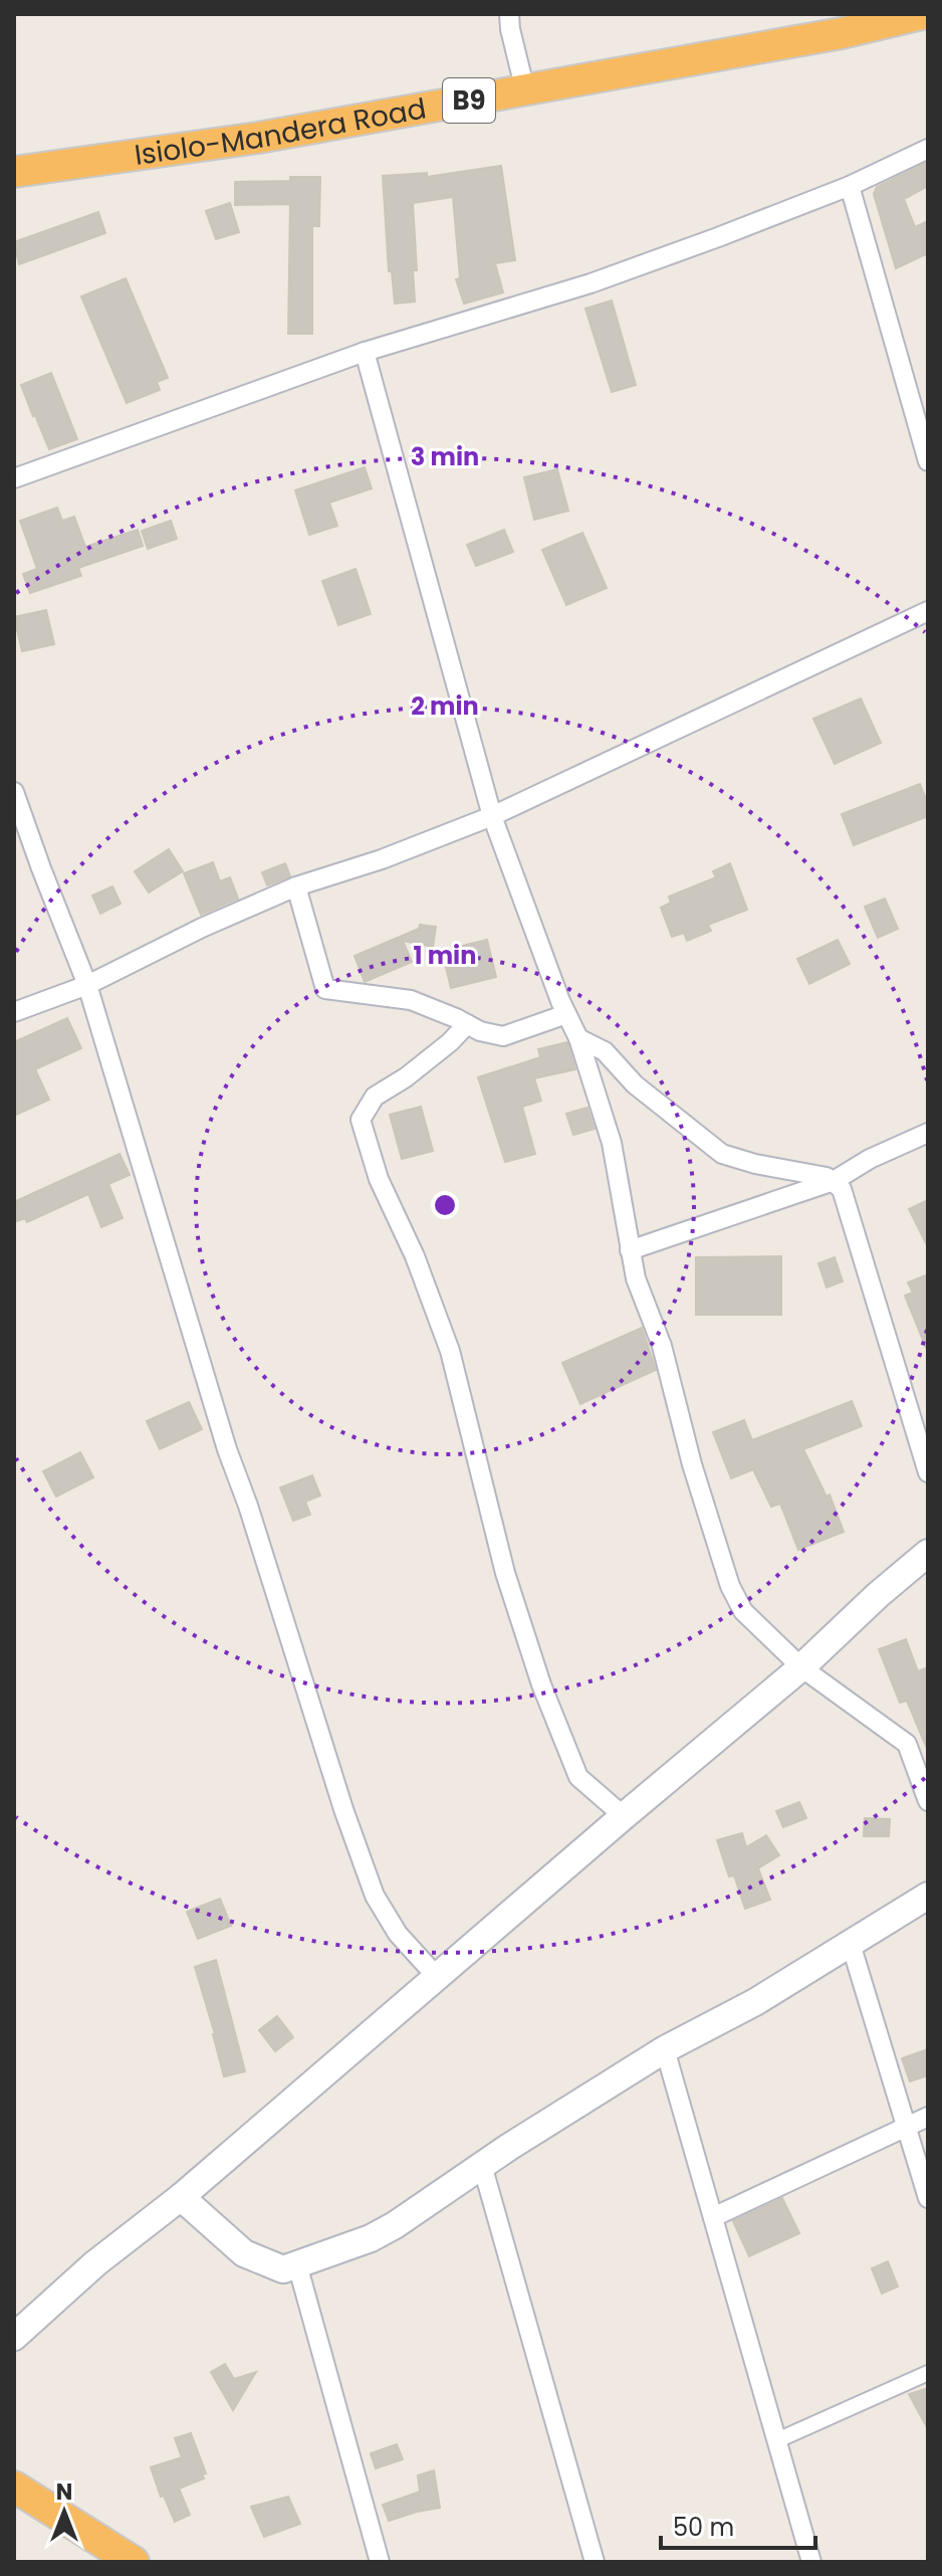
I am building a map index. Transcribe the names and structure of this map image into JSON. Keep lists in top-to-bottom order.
{
  "streets": {
    "highway": ["B9", "Isiolo-Mandera Road"]
  },
  "scale_bar": "50 m",
  "north": "top",
  "rings": ["3 min", "2 min", "1 min"]
}
